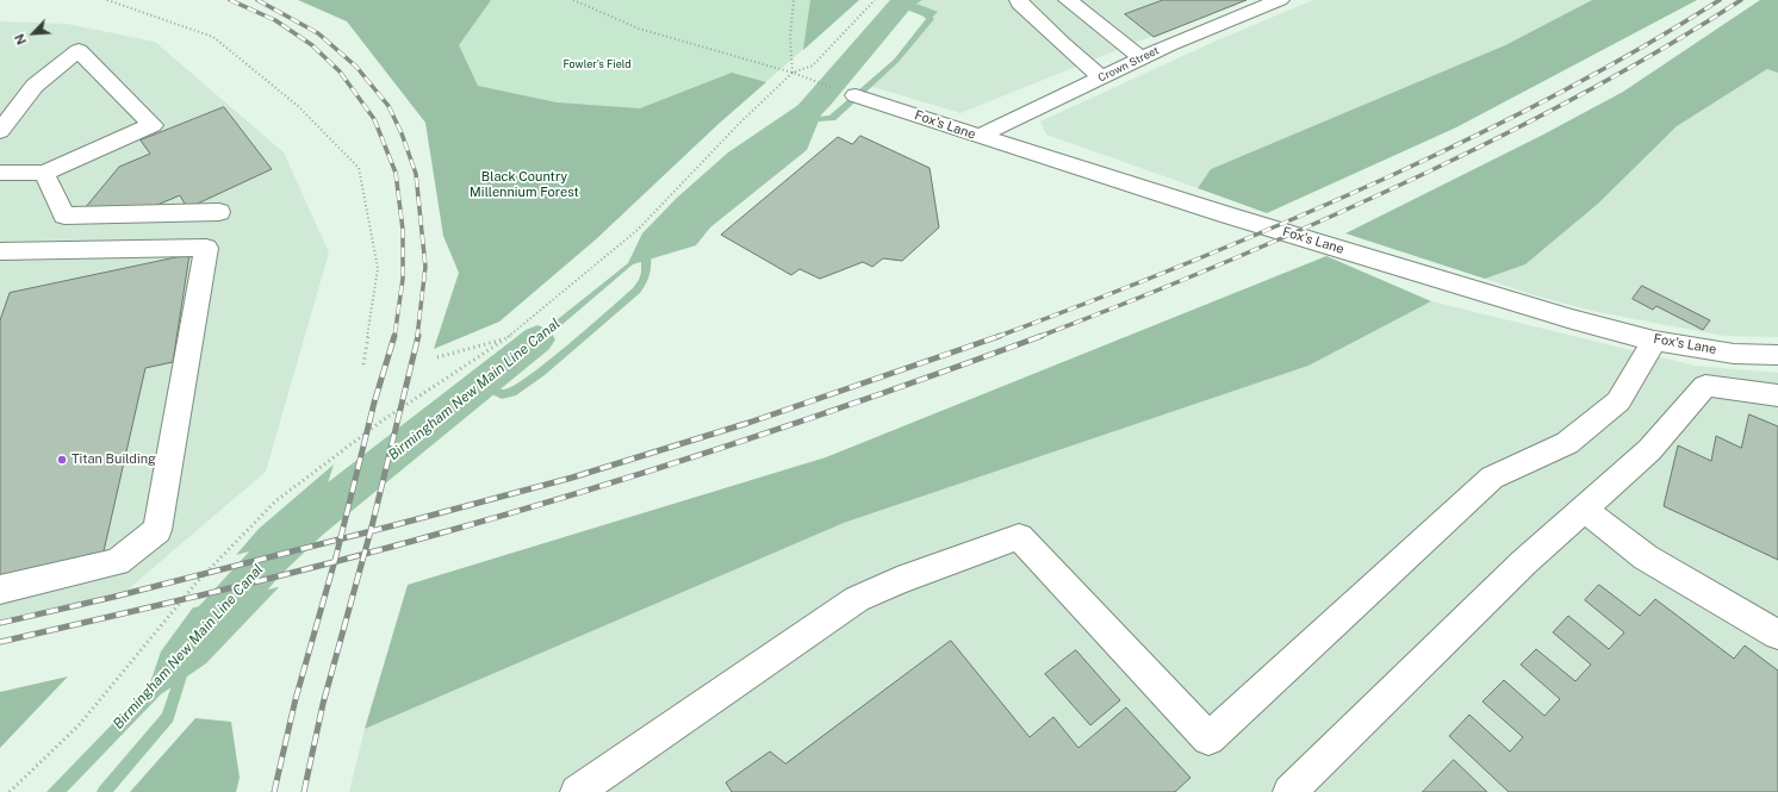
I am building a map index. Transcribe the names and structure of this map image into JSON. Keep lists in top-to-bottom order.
{
  "streets": {
    "street": ["Crown Street", "Fox's Lane"]
  },
  "crossings": [
    ["Crown Street", "Fox's Lane"]
  ],
  "water": ["Birmingham New Main Line Canal"],
  "parks": ["Fowler's Field", "Black Country Millennium Forest"],
  "places": ["Titan Building"],
  "north": "bottom left"
}
